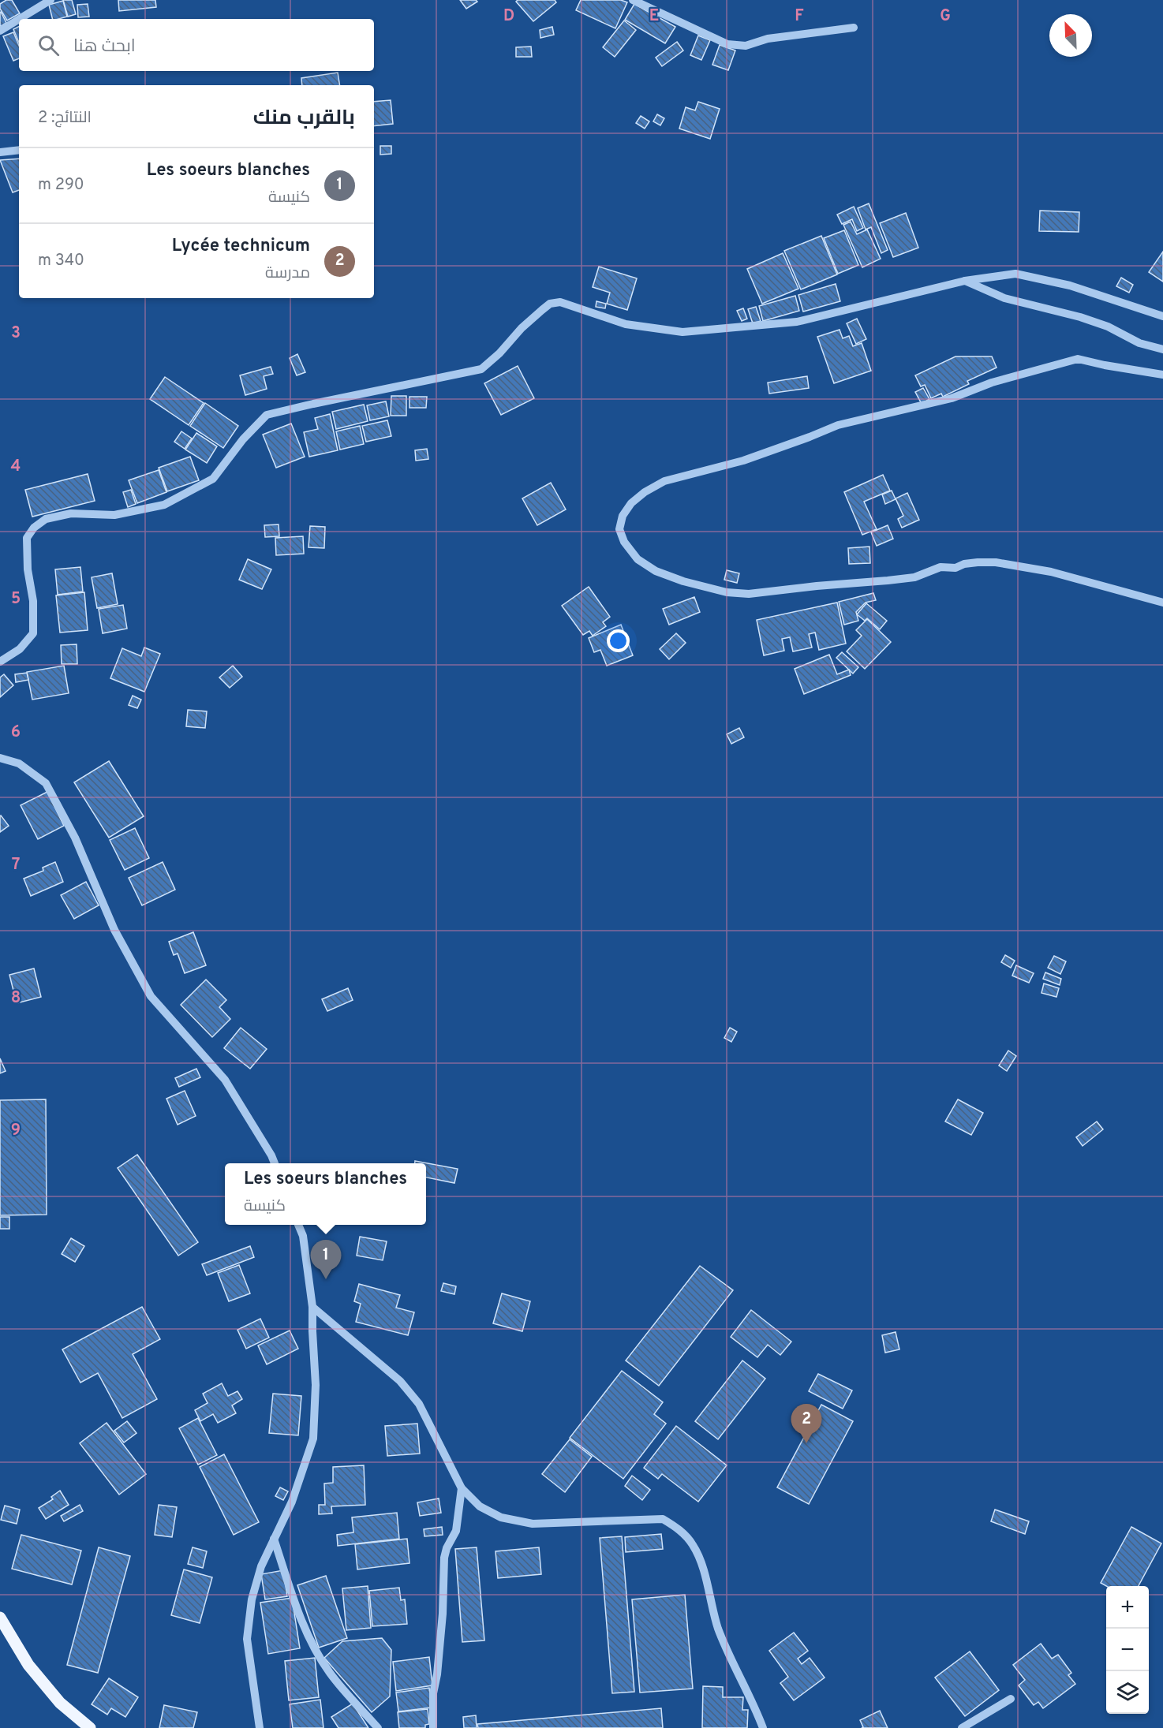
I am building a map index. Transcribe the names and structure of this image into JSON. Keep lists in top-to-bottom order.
{
  "north": "top left",
  "page": {
    "search": "ابحث هنا",
    "heading": ["بالقرب منك", "النتائج: 2"],
    "list": [
      {
        "mark": "1",
        "name": "Les soeurs blanches",
        "note": "كنيسة",
        "value": "290 m"
      },
      {
        "mark": "2",
        "name": "Lycée technicum",
        "note": "مدرسة",
        "value": "340 m"
      }
    ],
    "popup": ["Les soeurs blanches", "كنيسة"],
    "pins": ["1", "2"],
    "map_buttons": ["+", "−"]
  },
  "grid": {
    "columns": [
      "D",
      "E",
      "F",
      "G"
    ],
    "rows": [
      "3",
      "4",
      "5",
      "6",
      "7",
      "8",
      "9"
    ]
  }
}
